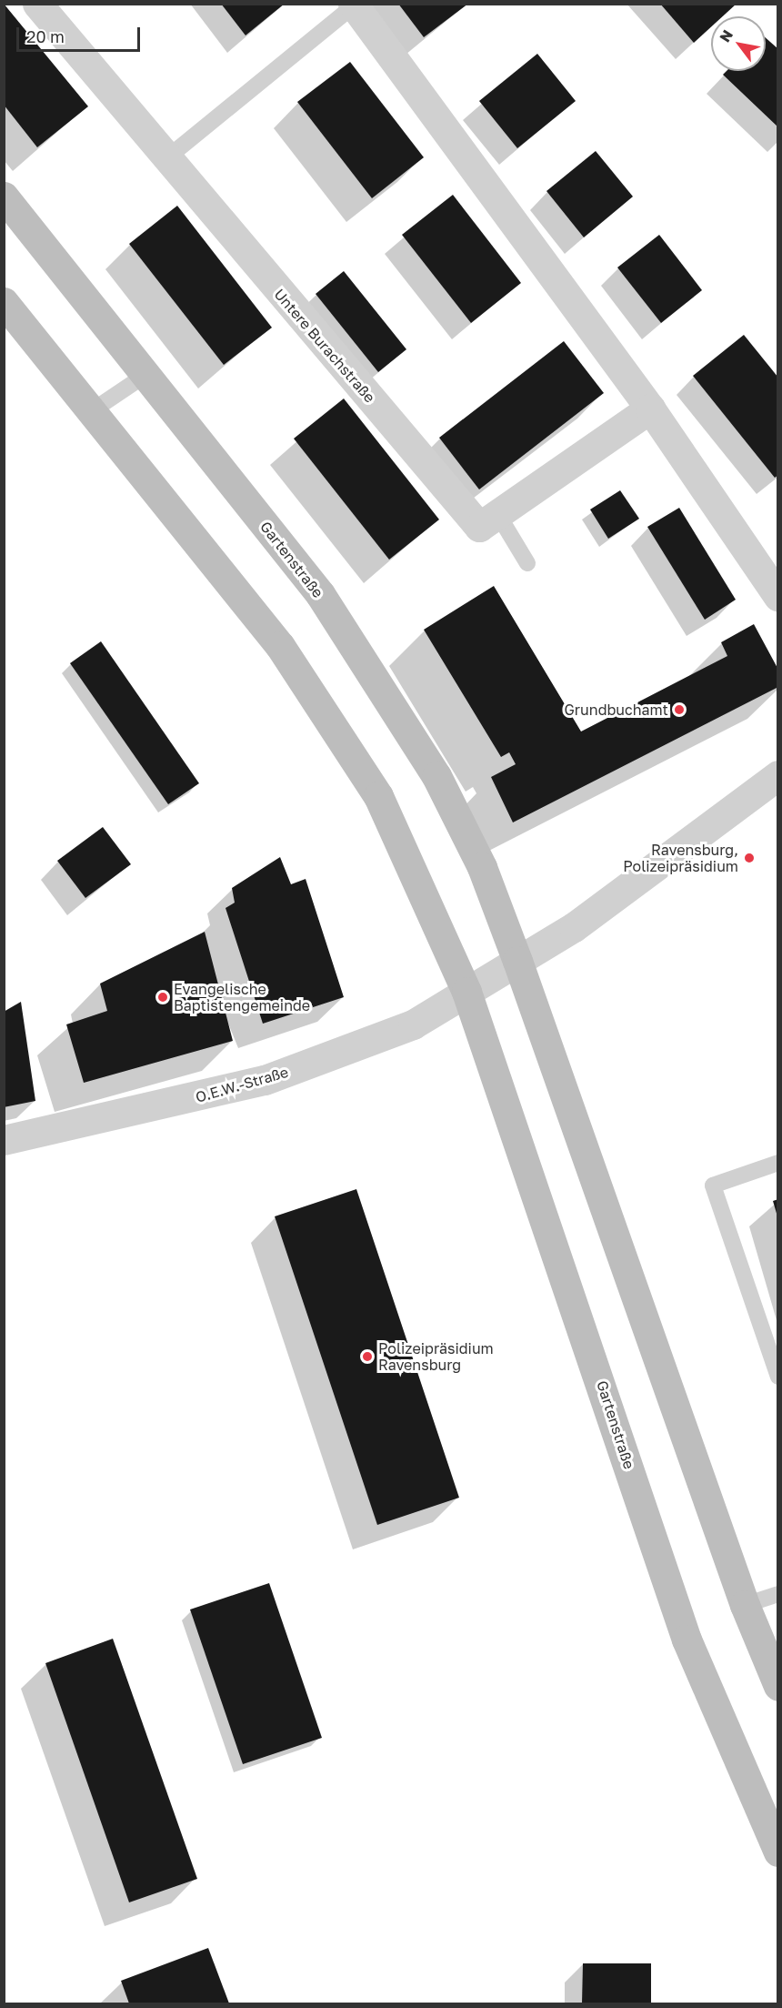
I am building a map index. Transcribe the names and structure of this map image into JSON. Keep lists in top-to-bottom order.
{
  "streets": {
    "main road": ["Gartenstraße"],
    "street": ["Untere Burachstraße", "O.E.W.-Straße"]
  },
  "crossings": [
    ["Gartenstraße", "O.E.W.-Straße"]
  ],
  "places": [
    "Grundbuchamt",
    "Ravensburg, Polizeipräsidium",
    "Evangelische Baptistengemeinde",
    "Polizeipräsidium Ravensburg"
  ],
  "scale_bar": "20 m",
  "north": "top left"
}
